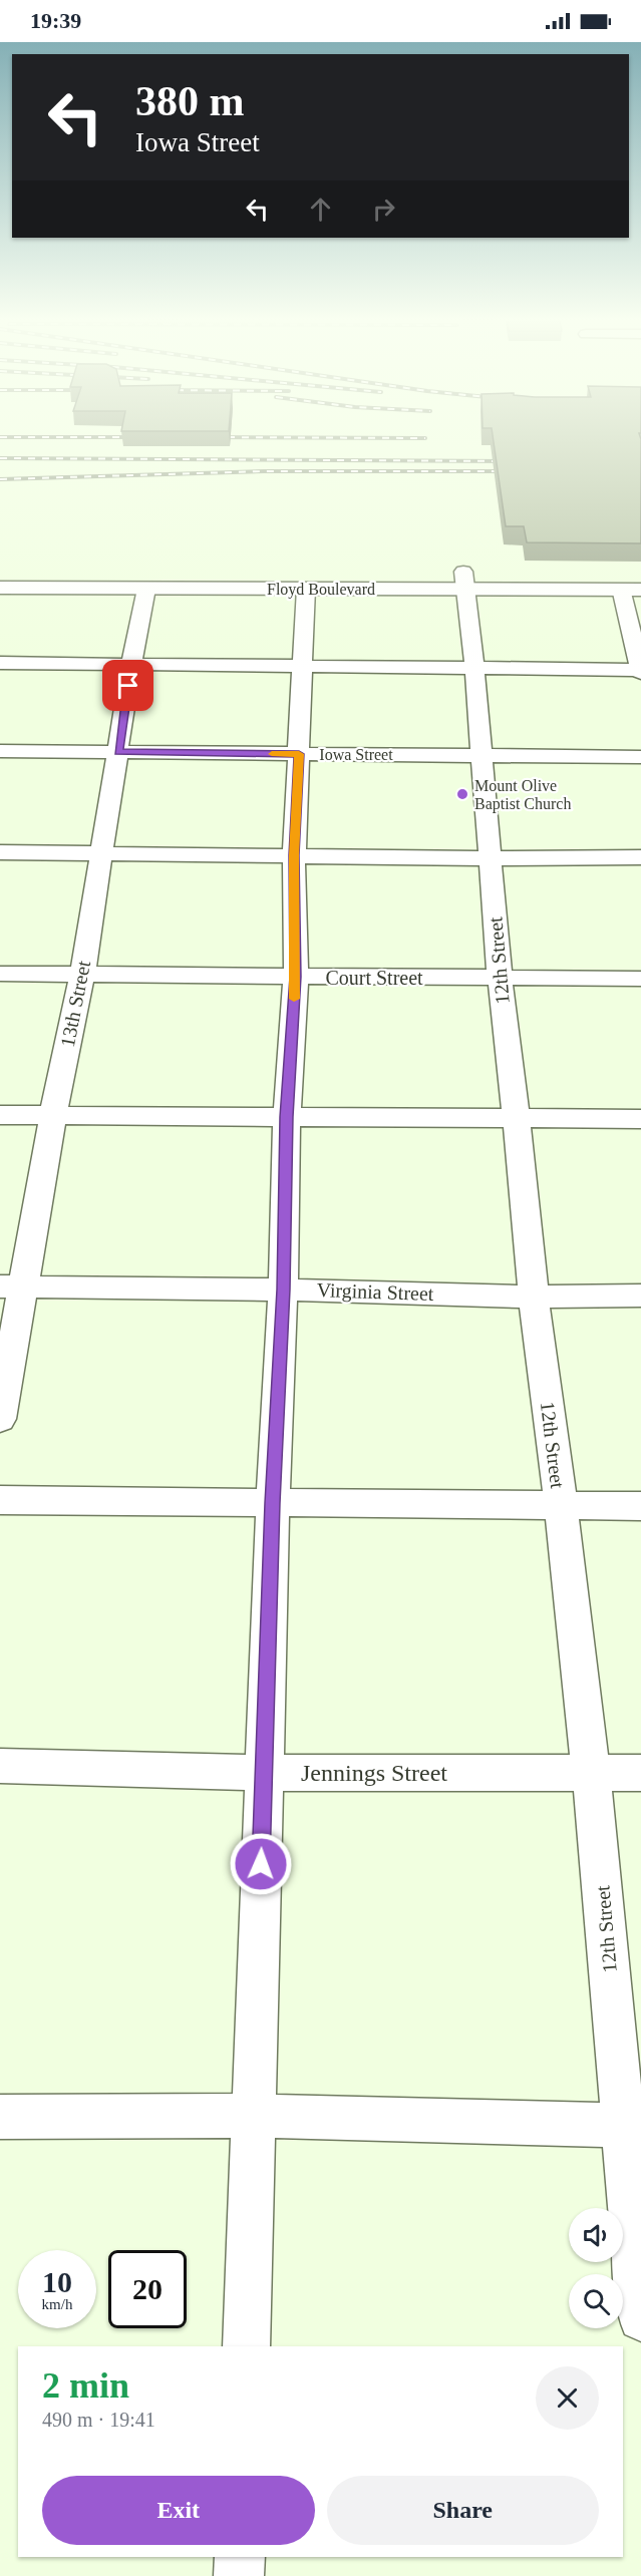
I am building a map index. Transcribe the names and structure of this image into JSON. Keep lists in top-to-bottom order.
{
  "streets": {
    "main road": ["Floyd Boulevard"],
    "street": [
      "Iowa Street",
      "12th Street",
      "Court Street",
      "13th Street",
      "Virginia Street",
      "Jennings Street"
    ]
  },
  "crossings": [
    ["Floyd Boulevard", "12th Street"],
    ["Floyd Boulevard", "13th Street"],
    ["Iowa Street", "12th Street"],
    ["Iowa Street", "13th Street"],
    ["12th Street", "Court Street"],
    ["12th Street", "Virginia Street"],
    ["12th Street", "Jennings Street"],
    ["Court Street", "13th Street"],
    ["13th Street", "Virginia Street"]
  ],
  "places": ["Mount Olive Baptist Church"],
  "page": {
    "status": "19:39",
    "turn": ["380 m", "Iowa Street"],
    "speed": "10 km/h",
    "limit": "20",
    "heading": ["2 min", "490 m · 19:41"],
    "buttons": ["Exit", "Share"]
  }
}
